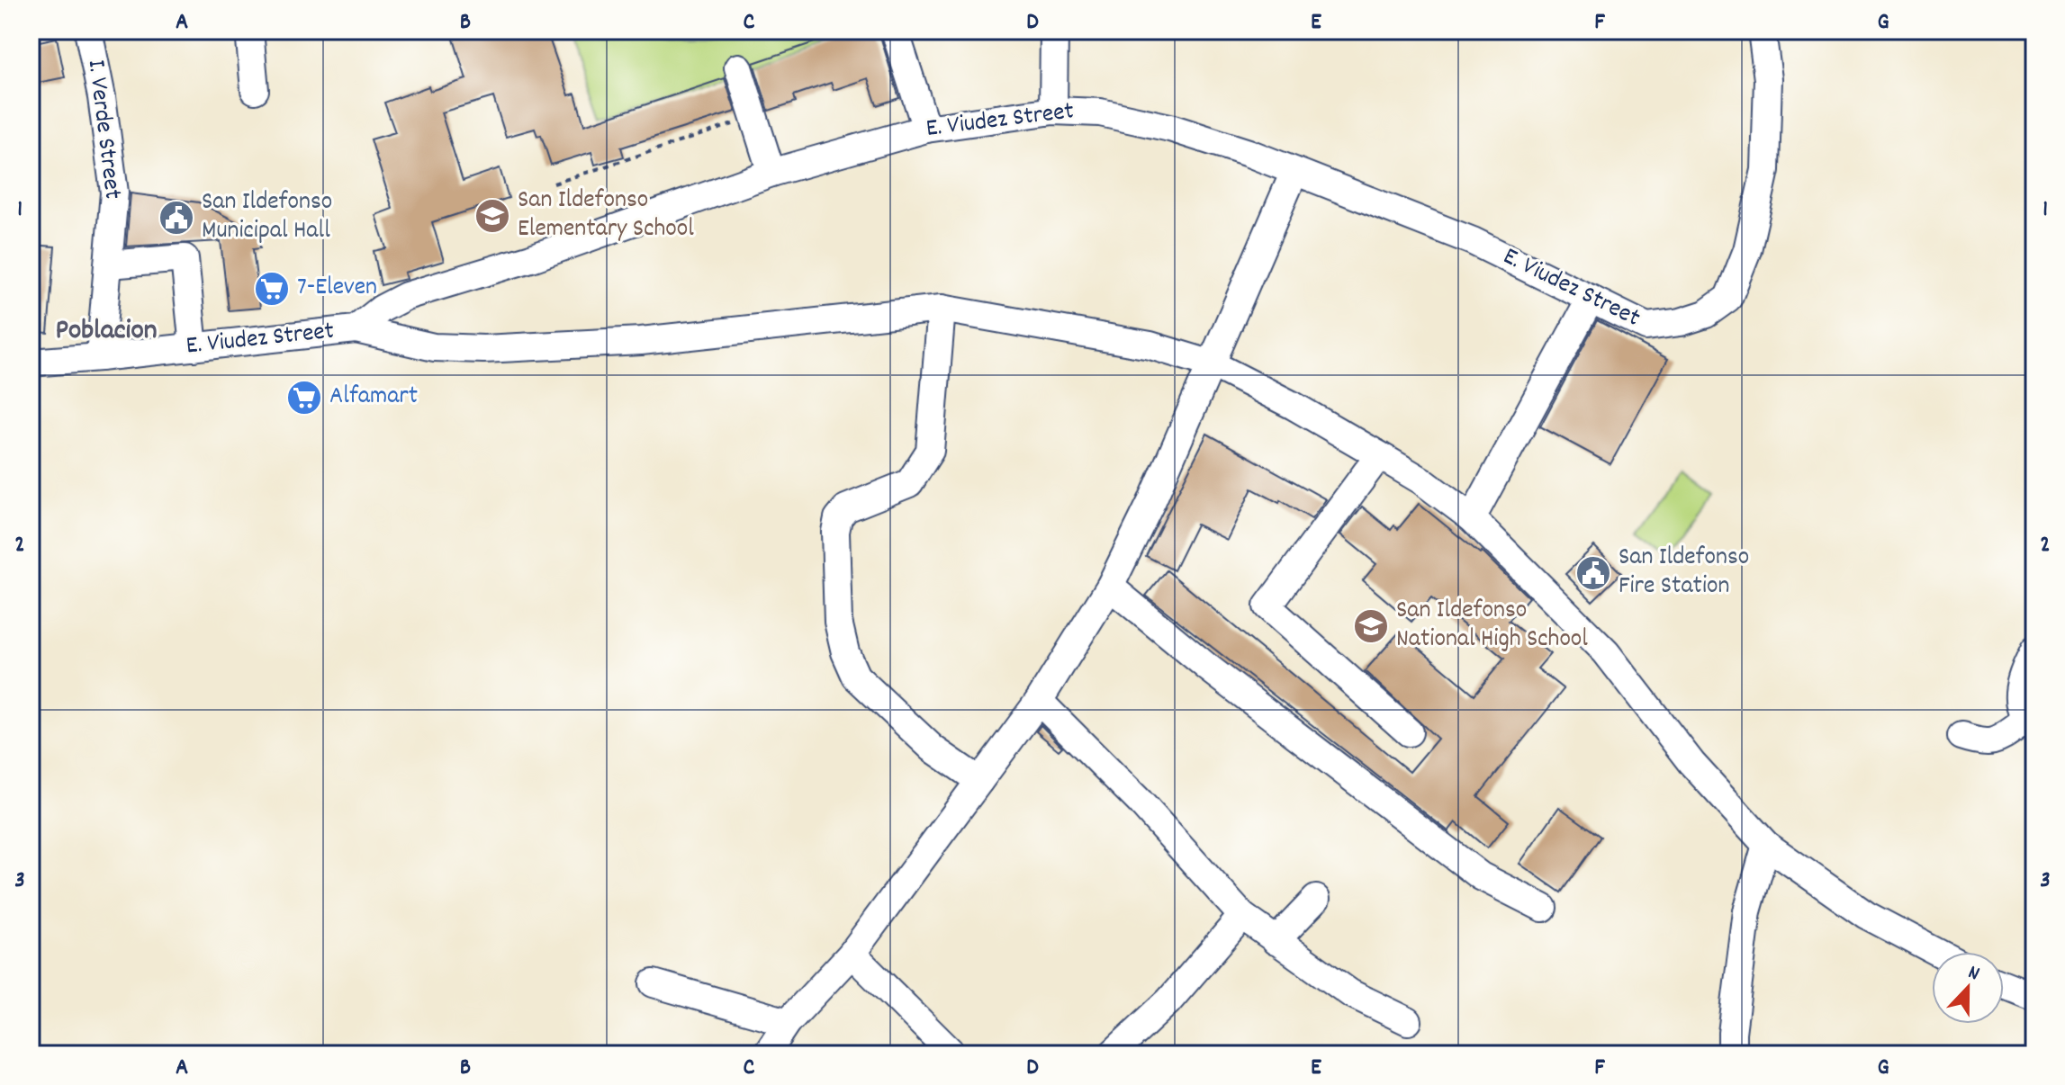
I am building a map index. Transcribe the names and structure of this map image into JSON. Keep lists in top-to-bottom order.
{
  "streets": {
    "street": ["E. Viudez Street", "I. Verde Street"]
  },
  "crossings": [
    ["E. Viudez Street", "I. Verde Street"]
  ],
  "districts": ["Poblacion"],
  "places": {
    "school or university": ["San Ildefonso Elementary School", "San Ildefonso National High School"],
    "public building": ["San Ildefonso Municipal Hall", "San Ildefonso Fire Station"],
    "supermarket": ["7-Eleven", "Alfamart"]
  },
  "north": "top",
  "grid": {
    "columns": [
      "A",
      "B",
      "C",
      "D",
      "E",
      "F",
      "G"
    ],
    "rows": ["1", "2", "3"]
  }
}
